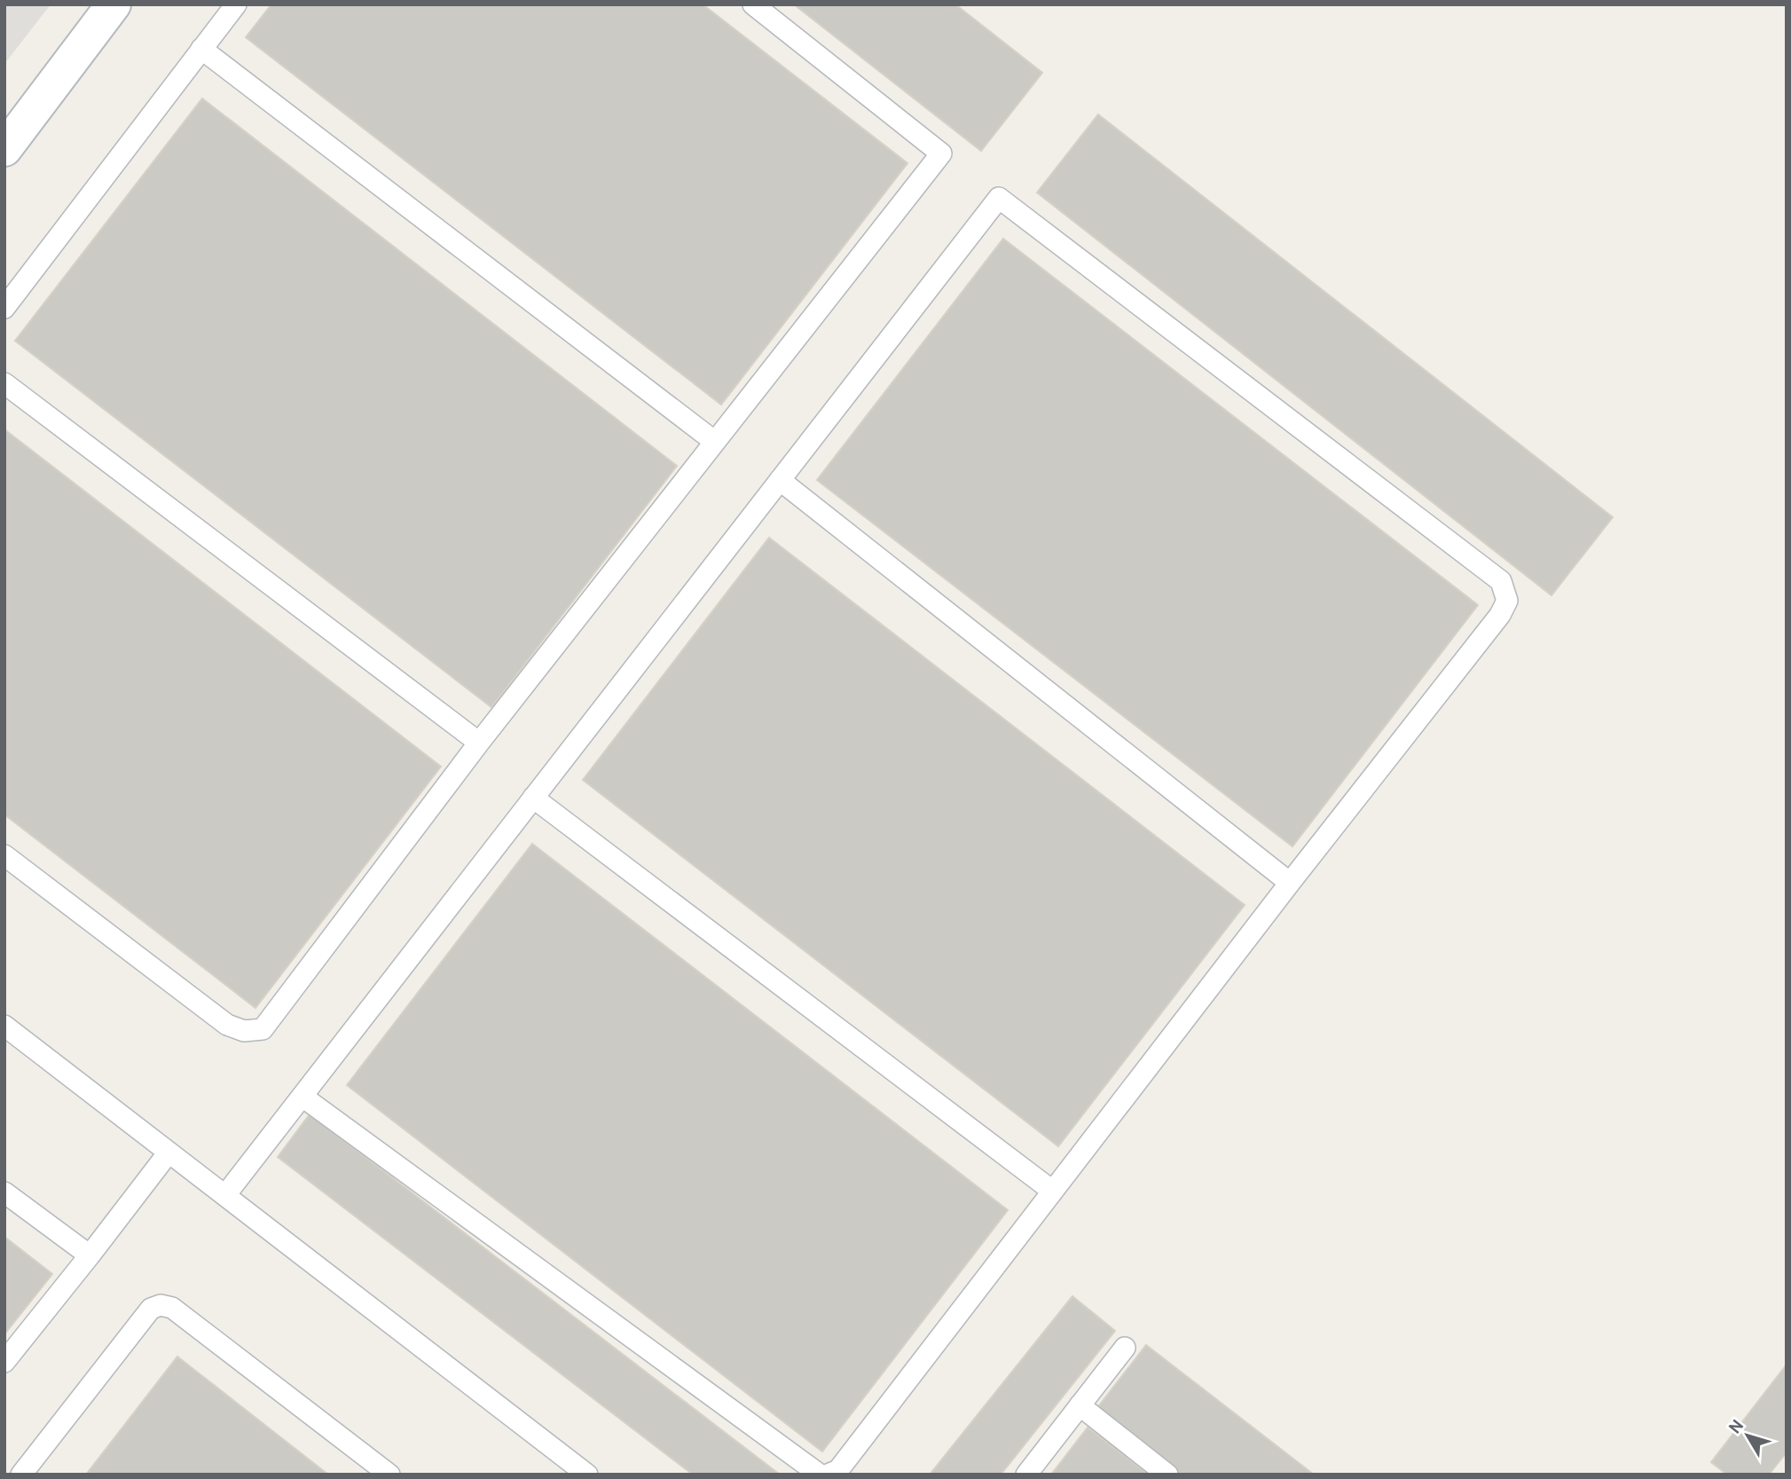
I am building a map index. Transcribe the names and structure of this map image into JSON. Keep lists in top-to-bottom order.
{
  "north": "top left"
}
